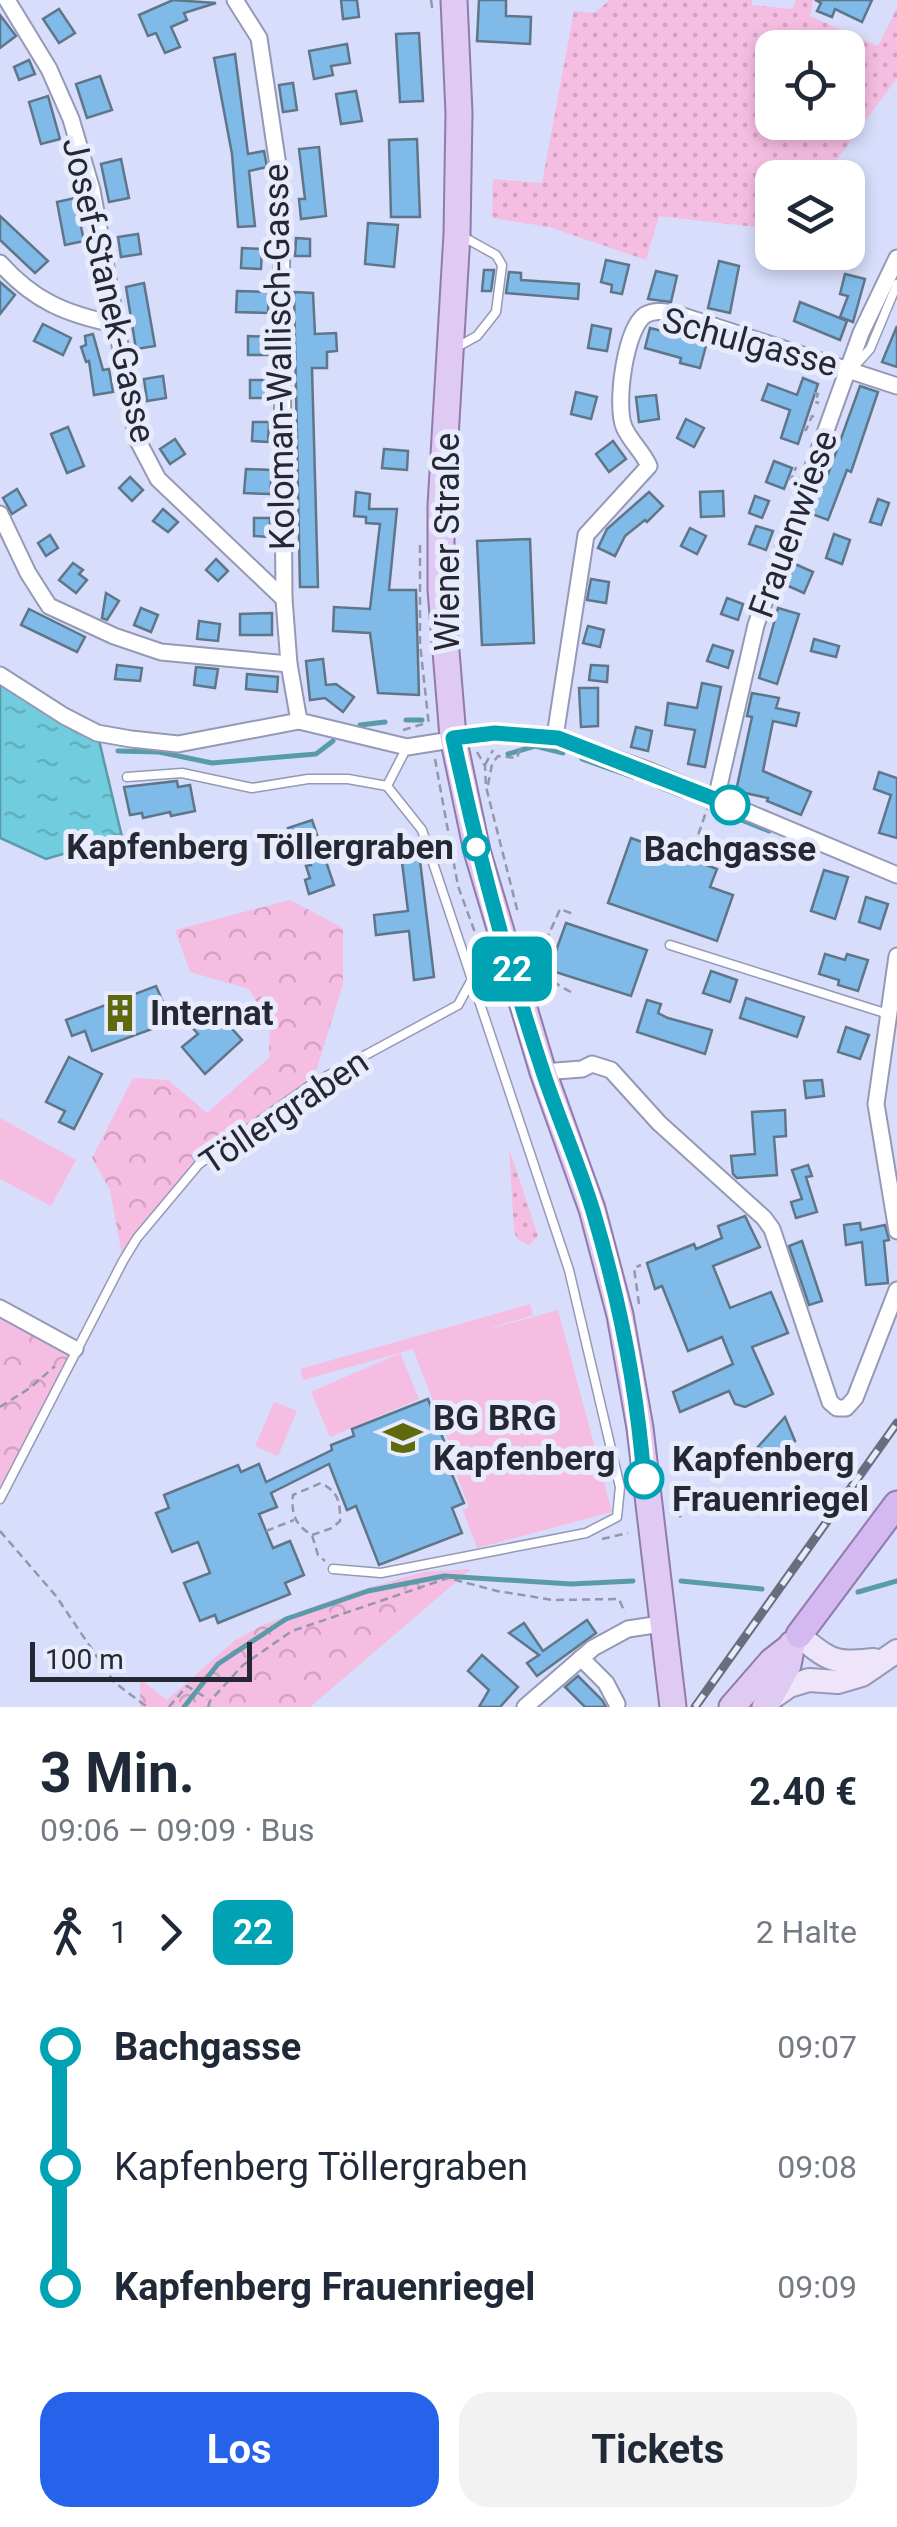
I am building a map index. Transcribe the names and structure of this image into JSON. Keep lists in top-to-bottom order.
{
  "streets": {
    "main road": ["Wiener Straße"],
    "street": [
      "Josef-Stanek-Gasse",
      "Schulgasse",
      "Koloman-Wallisch-Gasse",
      "Frauenwiese"
    ],
    "lane": ["Töllergraben"]
  },
  "crossings": [
    ["Josef-Stanek-Gasse", "Koloman-Wallisch-Gasse"],
    ["Schulgasse", "Frauenwiese"]
  ],
  "places": {
    "other": ["Bachgasse", "Kapfenberg Töllergraben", "Kapfenberg Frauenriegel"],
    "building": ["Internat"],
    "school or university": ["BG BRG Kapfenberg"]
  },
  "lines": ["bus line 22"],
  "scale_bar": "100 m",
  "page": {
    "on_map": "22",
    "scale": "100 m",
    "heading": ["3 Min.", "09:06 – 09:09 · Bus", "2.40 €"],
    "legs": ["1", "22", "2 Halte"],
    "list": [
      {
        "name": "Bachgasse",
        "value": "09:07"
      },
      {
        "name": "Kapfenberg Töllergraben",
        "value": "09:08"
      },
      {
        "name": "Kapfenberg Frauenriegel",
        "value": "09:09"
      }
    ],
    "buttons": ["Los", "Tickets"]
  }
}
